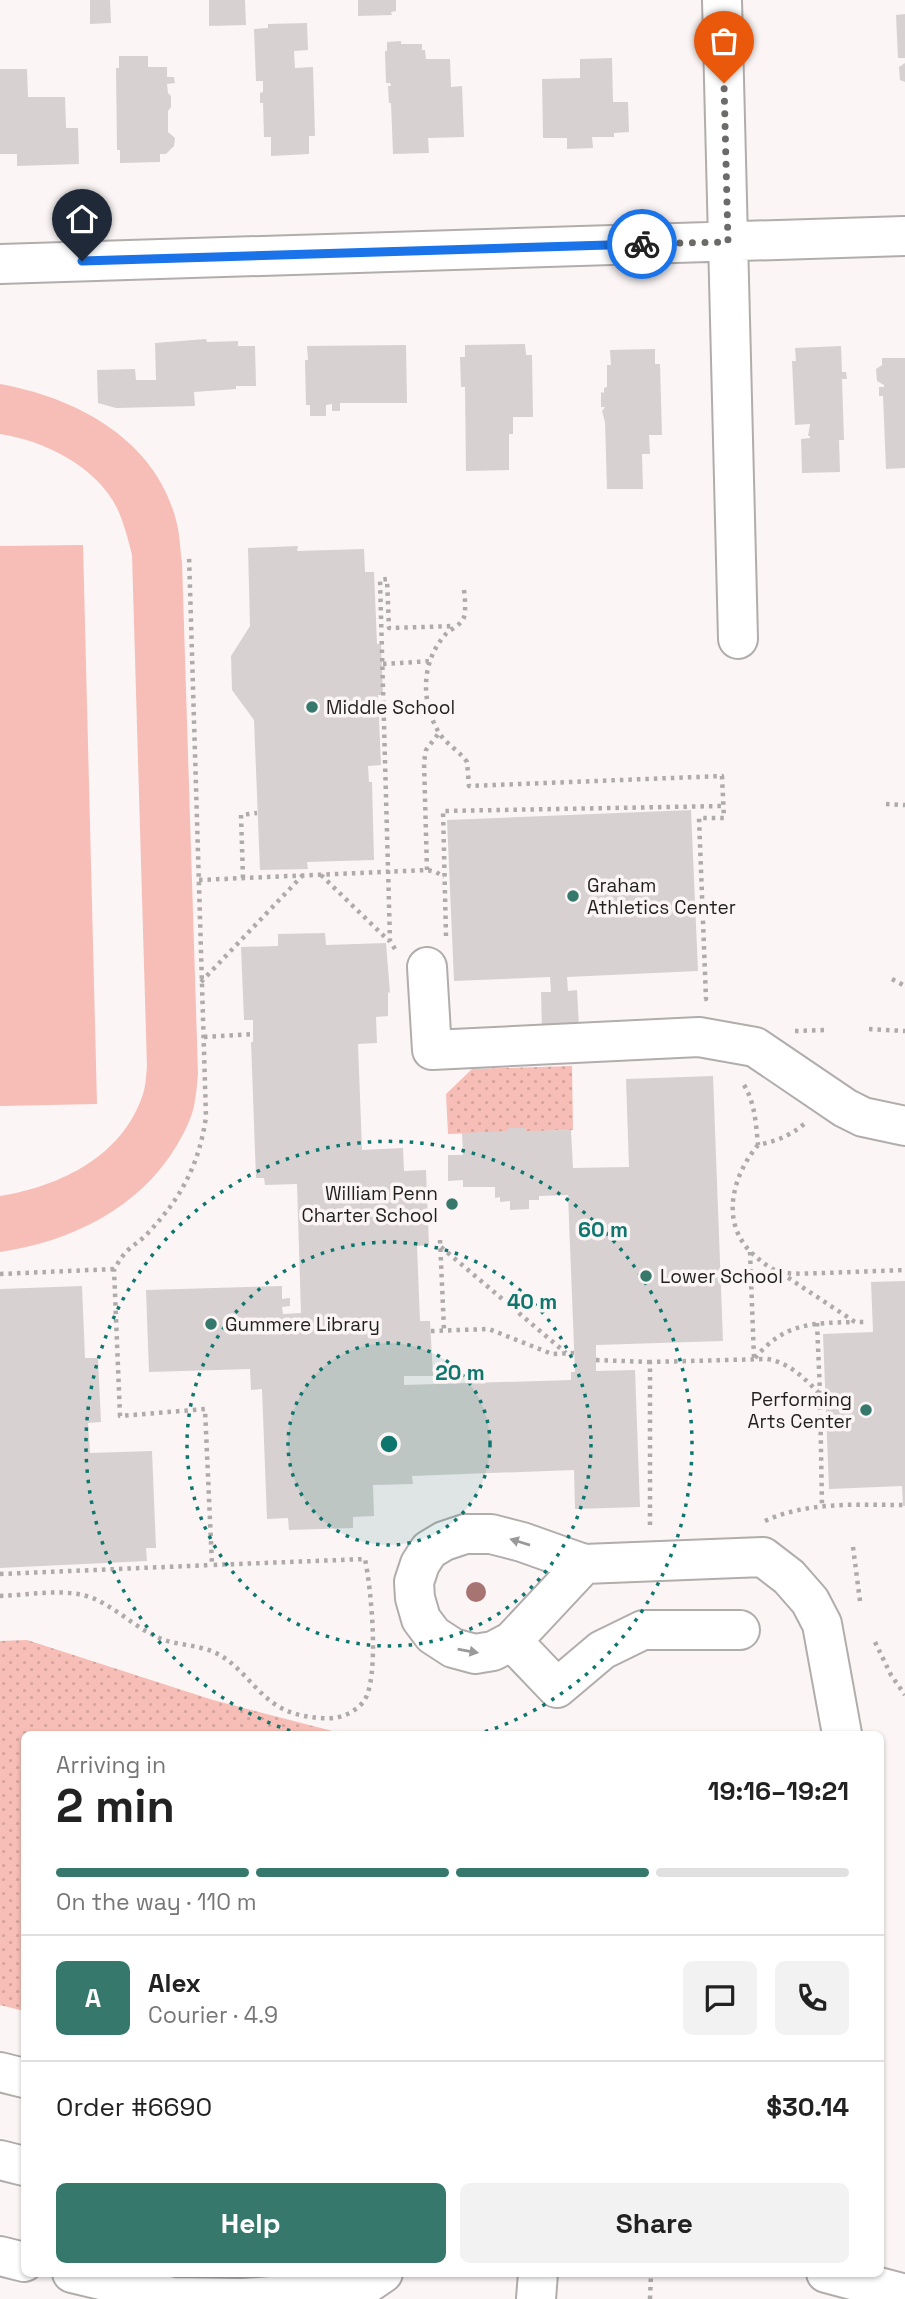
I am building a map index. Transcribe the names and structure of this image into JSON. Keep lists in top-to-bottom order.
{
  "places": [
    "Middle School",
    "Graham Athletics Center",
    "William Penn Charter School",
    "Lower School",
    "Gummere Library",
    "Performing Arts Center"
  ],
  "page": {
    "heading": ["2 min", "Arriving in", "19:16–19:21"],
    "panel": [
      "Alex",
      "Courier · 4.9",
      "Order #6690",
      "$30.14"
    ],
    "bar": "On the way · 110 m",
    "round": "A",
    "buttons": ["Help", "Share"]
  },
  "rings": ["60 m", "40 m", "20 m"]
}
